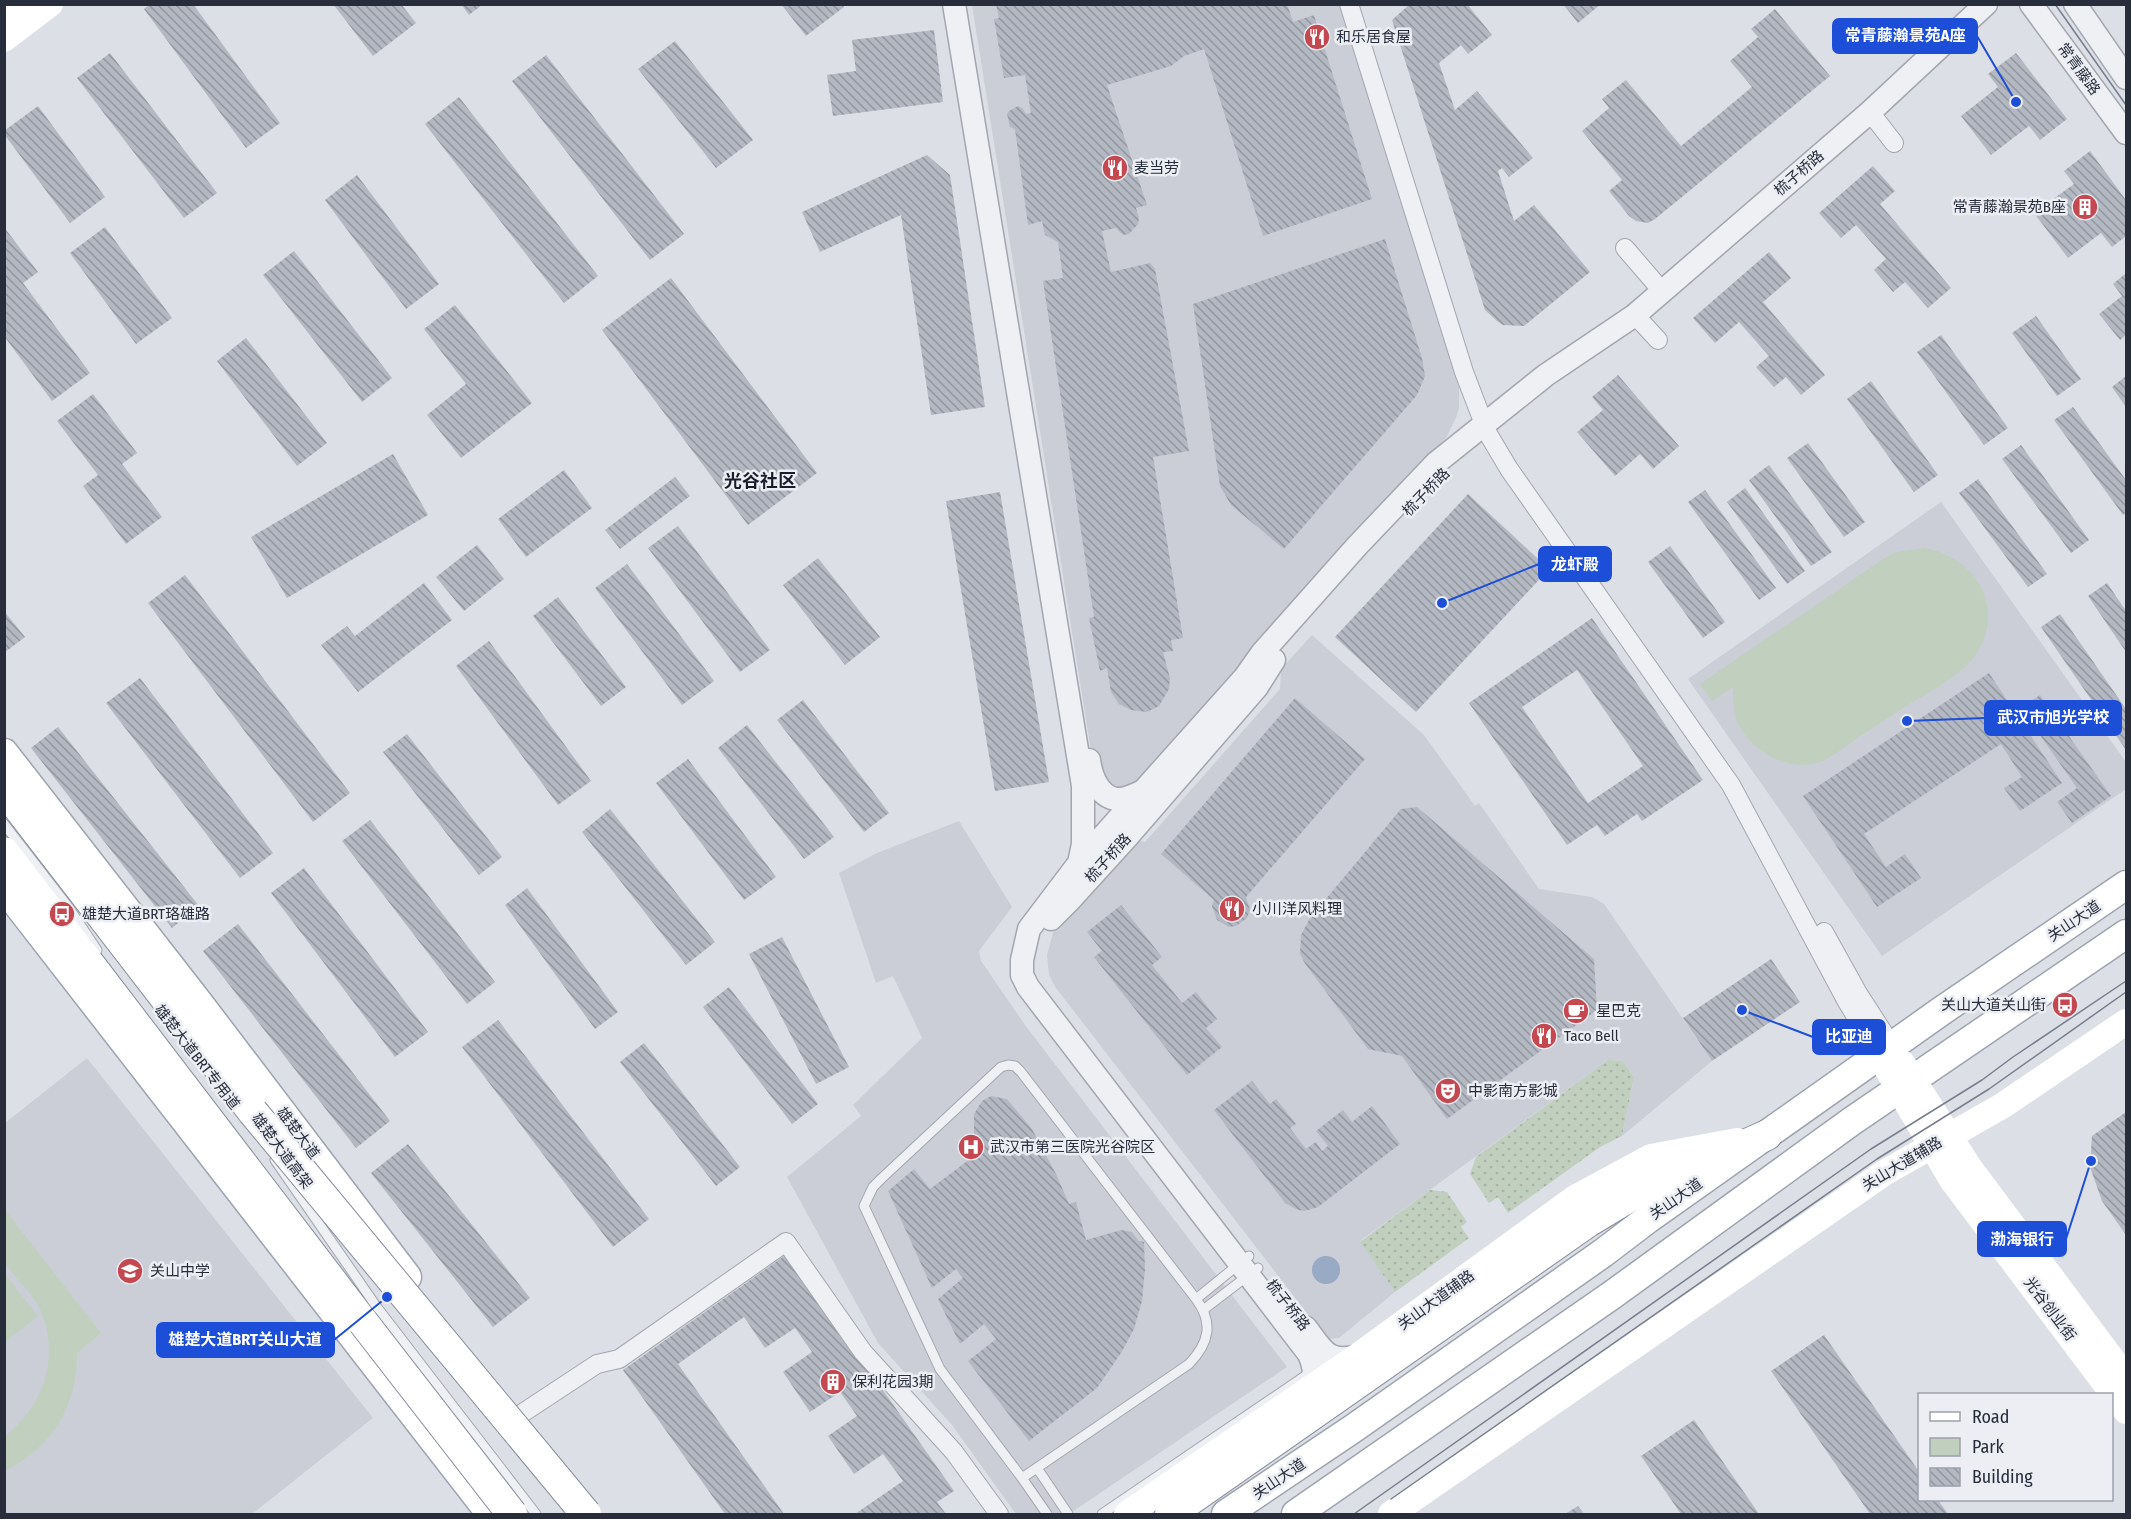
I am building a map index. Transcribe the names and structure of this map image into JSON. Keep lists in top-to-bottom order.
{
  "streets": {
    "highway": ["雄楚大道高架"],
    "main road": [
      "关山大道",
      "雄楚大道",
      "关山大道辅路",
      "光谷创业街"
    ],
    "street": ["常青藤路", "梳子桥路"]
  },
  "crossings": [
    ["关山大道", "关山大道辅路"],
    ["关山大道", "光谷创业街"],
    ["关山大道辅路", "光谷创业街"]
  ],
  "districts": ["光谷社区"],
  "places": {
    "restaurant": [
      "和乐居食屋",
      "麦当劳",
      "小川洋风料理",
      "Taco Bell"
    ],
    "other": [
      "常青藤瀚景苑A座",
      "龙虾殿",
      "武汉市旭光学校",
      "比亚迪",
      "渤海银行",
      "雄楚大道BRT关山大道"
    ],
    "building": ["常青藤瀚景苑B座", "保利花园3期"],
    "bus stop": ["雄楚大道BRT珞雄路", "关山大道关山街"],
    "cafe": ["星巴克"],
    "theatre": ["中影南方影城"],
    "hospital": ["武汉市第三医院光谷院区"],
    "school or university": ["关山中学"]
  },
  "legend": ["Road", "Park", "Building"]
}
